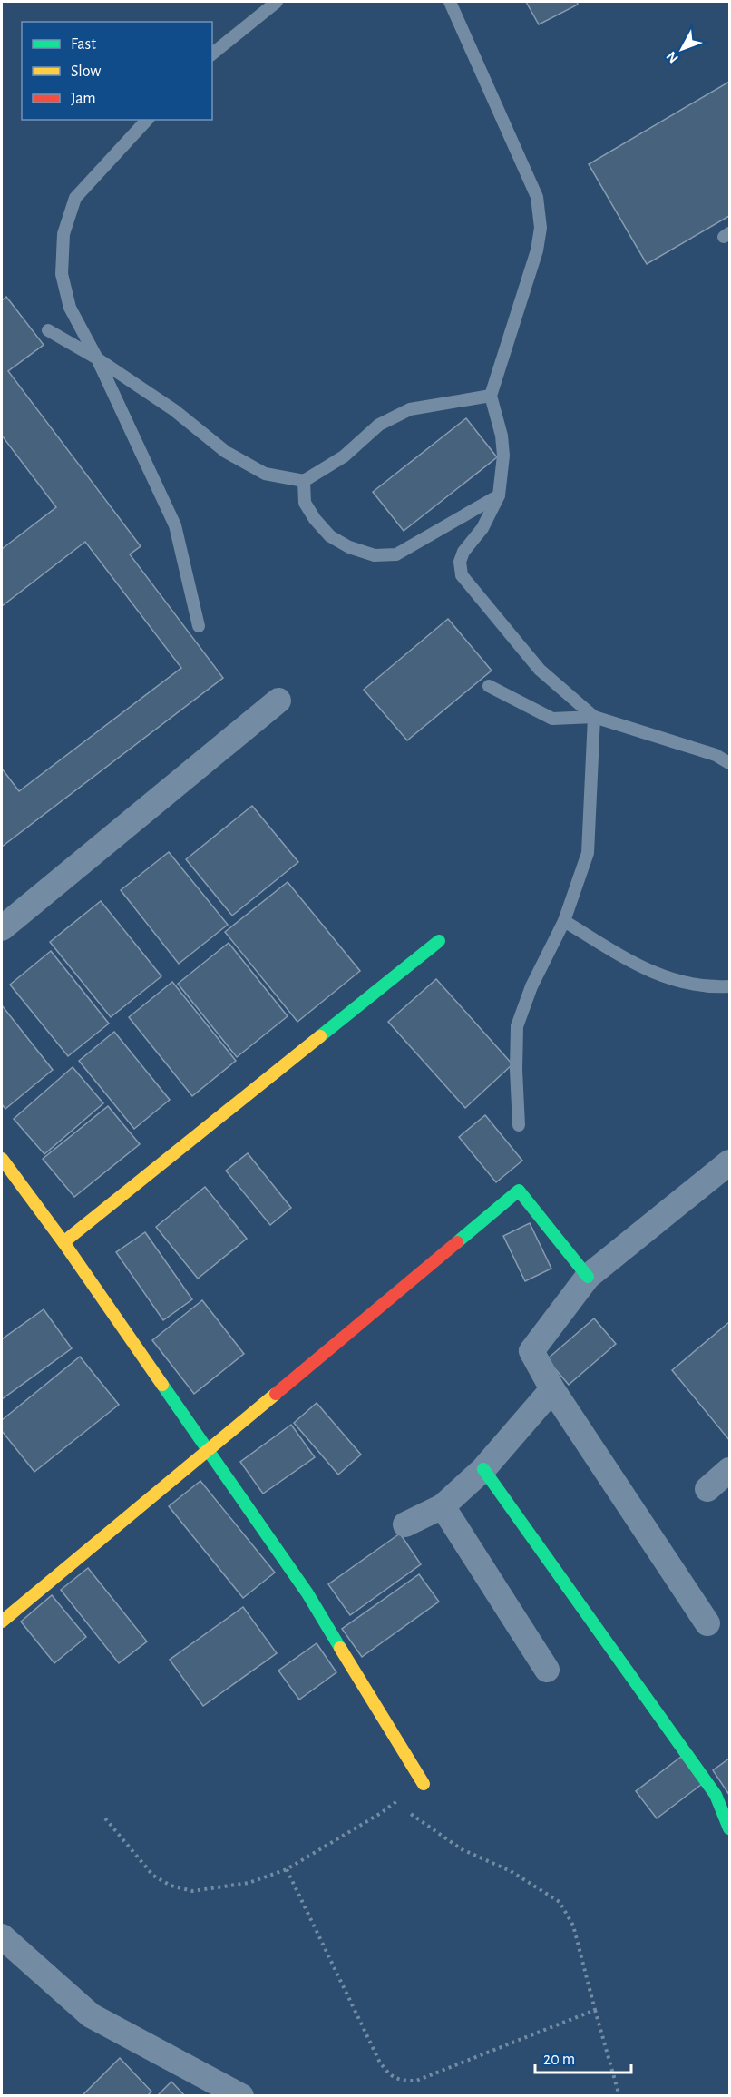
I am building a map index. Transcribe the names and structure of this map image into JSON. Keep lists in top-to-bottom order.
{
  "legend": ["Fast", "Slow", "Jam"],
  "scale_bar": "20 m",
  "north": "bottom left"
}
